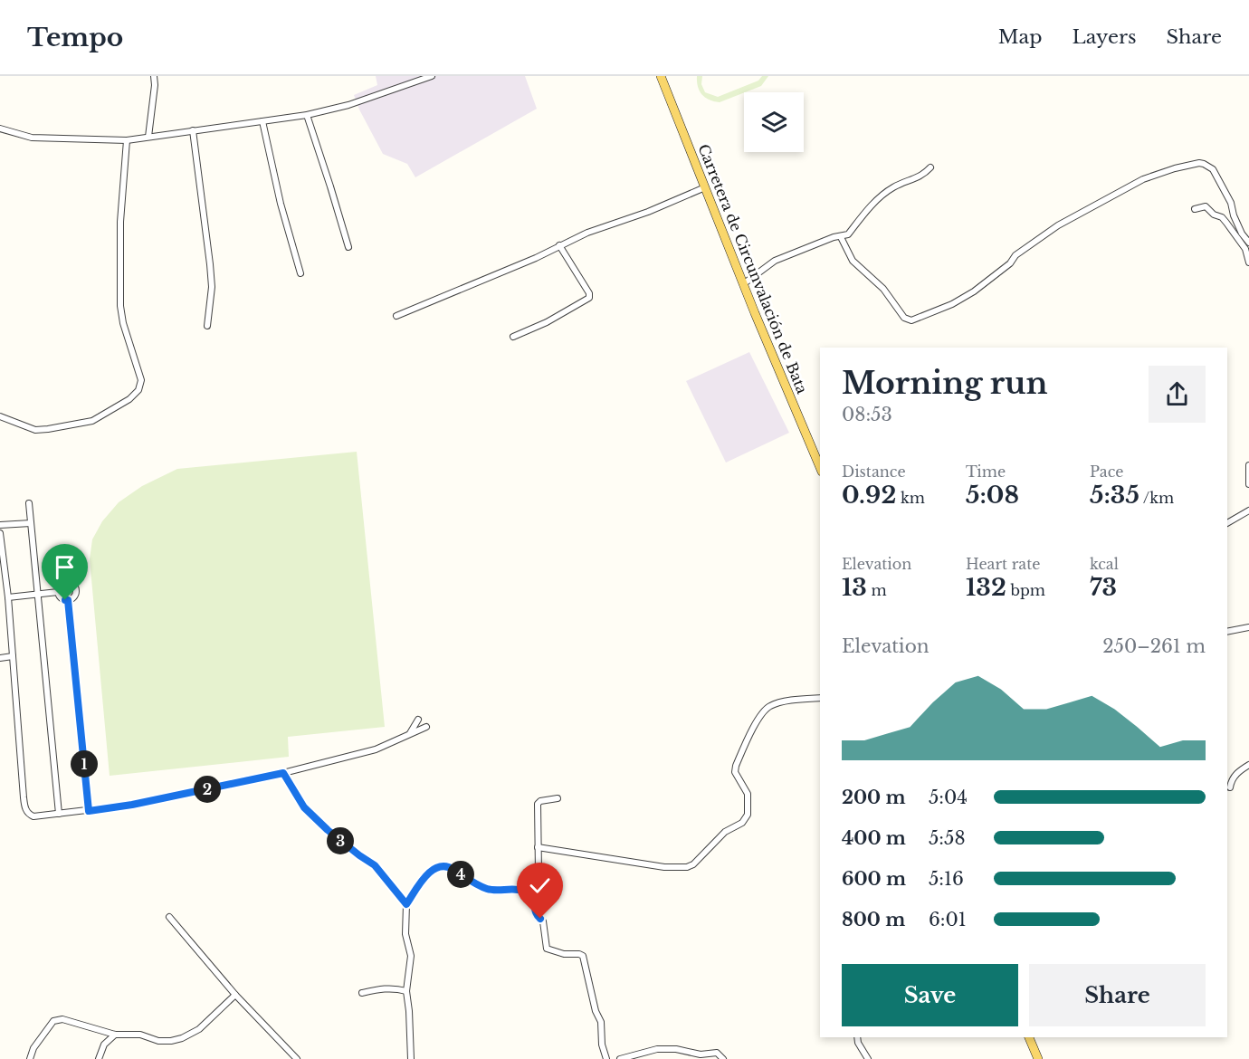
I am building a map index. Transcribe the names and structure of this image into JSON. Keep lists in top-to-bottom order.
{
  "streets": {
    "main road": ["Carretera de Circunvalación de Bata"]
  },
  "page": {
    "header": "Tempo",
    "nav": ["Map", "Layers", "Share"],
    "heading": ["Morning run", "08:53"],
    "stats": [
      ["Distance", "0.92 km"],
      ["Time", "5:08"],
      ["Pace", "5:35 /km"],
      ["Elevation", "13 m"],
      ["Heart rate", "132 bpm"],
      ["kcal", "73"]
    ],
    "chart": ["Elevation", "250–261 m"],
    "pins": [
      "1",
      "2",
      "3",
      "4"
    ],
    "list": [
      {
        "name": "200 m",
        "note": "5:04"
      },
      {
        "name": "400 m",
        "note": "5:58"
      },
      {
        "name": "600 m",
        "note": "5:16"
      },
      {
        "name": "800 m",
        "note": "6:01"
      }
    ],
    "buttons": ["Save", "Share"]
  }
}
